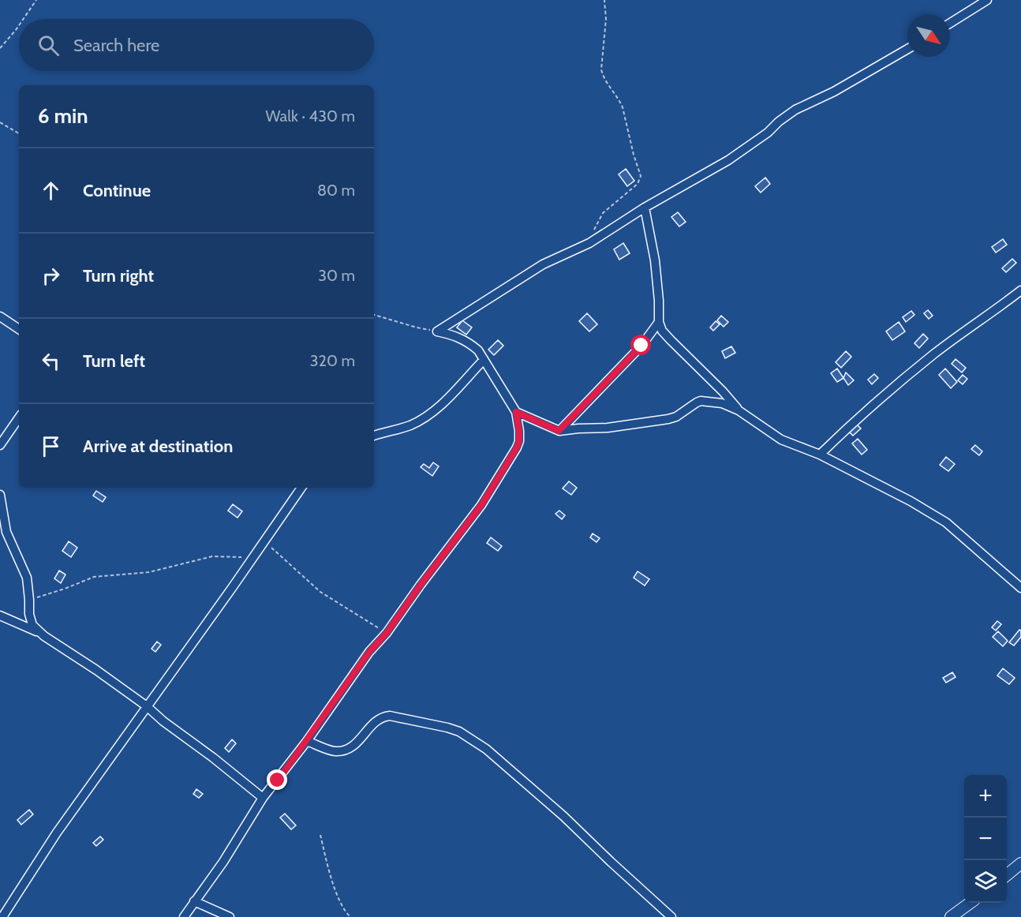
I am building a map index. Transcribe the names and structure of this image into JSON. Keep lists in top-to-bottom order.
{
  "north": "bottom right",
  "page": {
    "search": "Search here",
    "heading": ["6 min", "Walk · 430 m"],
    "list": [
      ["Continue", "80 m"],
      ["Turn right", "30 m"],
      ["Turn left", "320 m"],
      "Arrive at destination"
    ],
    "map_buttons": ["+", "−"]
  }
}
